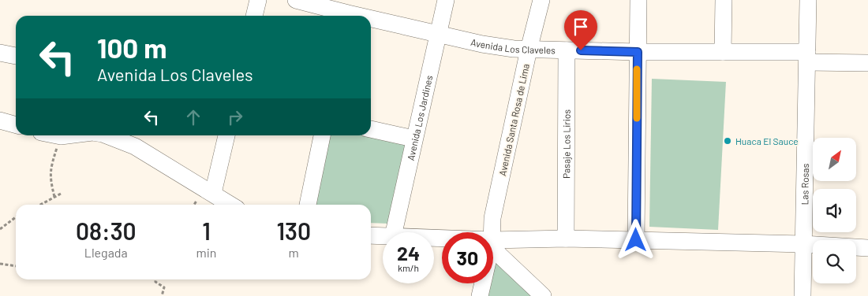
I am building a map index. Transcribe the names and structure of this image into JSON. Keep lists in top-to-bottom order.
{
  "streets": {
    "street": [
      "Avenida Los Claveles",
      "Avenida Los Jardines",
      "Avenida Santa Rosa de Lima",
      "Pasaje Los Lirios",
      "Las Rosas"
    ]
  },
  "crossings": [
    ["Avenida Los Claveles", "Avenida Los Jardines"],
    ["Avenida Los Claveles", "Avenida Santa Rosa de Lima"],
    ["Avenida Los Claveles", "Pasaje Los Lirios"],
    ["Avenida Los Claveles", "Las Rosas"]
  ],
  "places": ["Huaca El Sauce"],
  "north": "top right",
  "page": {
    "turn": ["100 m", "Avenida Los Claveles"],
    "eta": [
      "08:30",
      "Llegada",
      "1",
      "min",
      "130",
      "m"
    ],
    "speed": "24 km/h",
    "limit": "30"
  }
}
